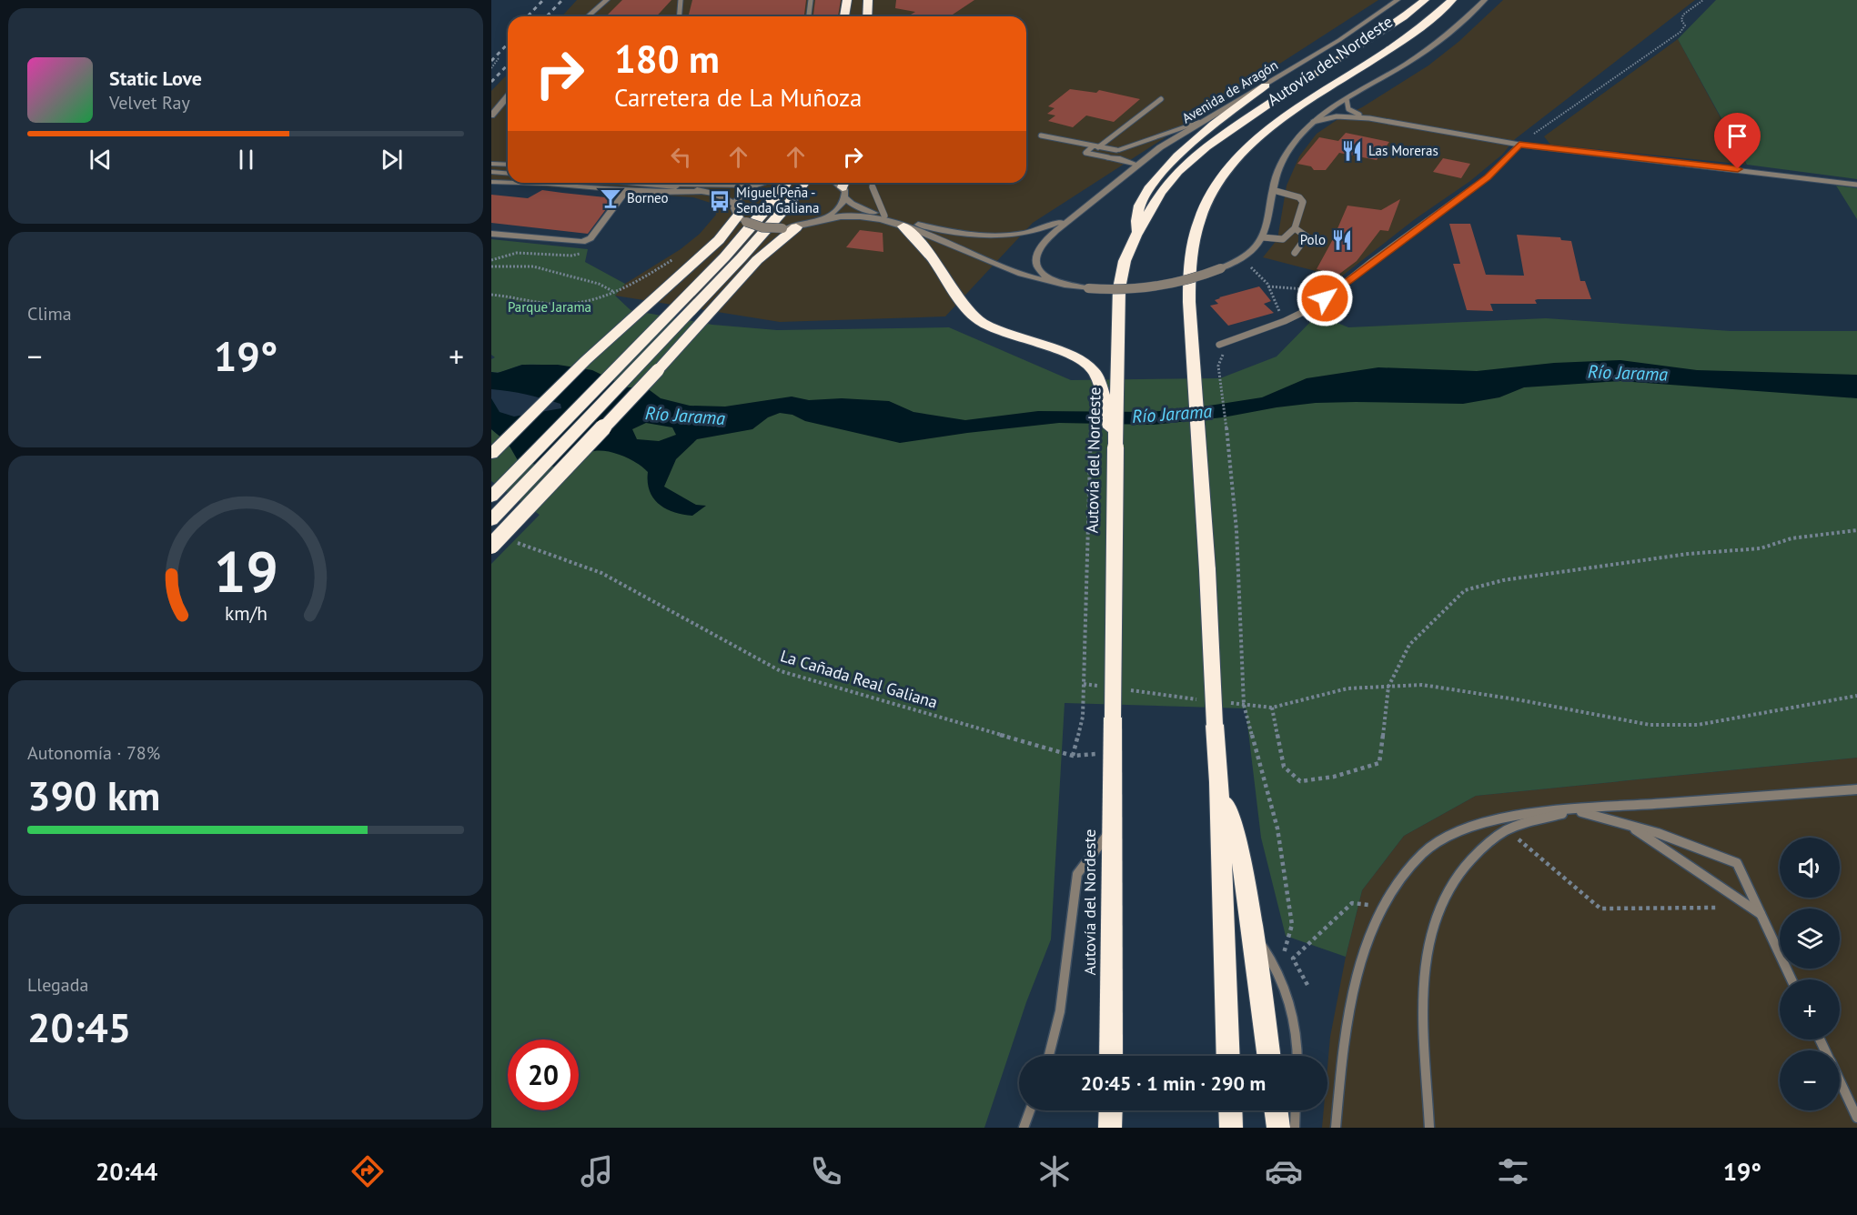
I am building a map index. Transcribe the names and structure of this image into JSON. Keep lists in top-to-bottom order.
{
  "streets": {
    "highway": ["Autovía del Nordeste"],
    "street": ["Avenida de Aragón"],
    "path": ["La Cañada Real Galiana"]
  },
  "crossings": [
    ["Autovía del Nordeste", "La Cañada Real Galiana"]
  ],
  "water": ["Río Jarama"],
  "parks": ["Parque Jarama"],
  "places": {
    "restaurant": ["Las Moreras", "Polo"],
    "bar": ["Borneo"],
    "bus stop": ["Miguel Peña - Senda Galiana"]
  },
  "page": {
    "turn": ["180 m", "Carretera de La Muñoza"],
    "song": ["Static Love", "Velvet Ray"],
    "tile": [
      "Clima",
      ["Autonomía · 78%", "390 km"],
      ["Llegada", "20:45"]
    ],
    "heat": ["−", "19°", "+"],
    "map_buttons": ["+", "−"],
    "limit": "20",
    "trip": "20:45 · 1 min · 290 m",
    "tabs": ["20:44", "19°"],
    "gauge": ["19", "km/h"]
  }
}
